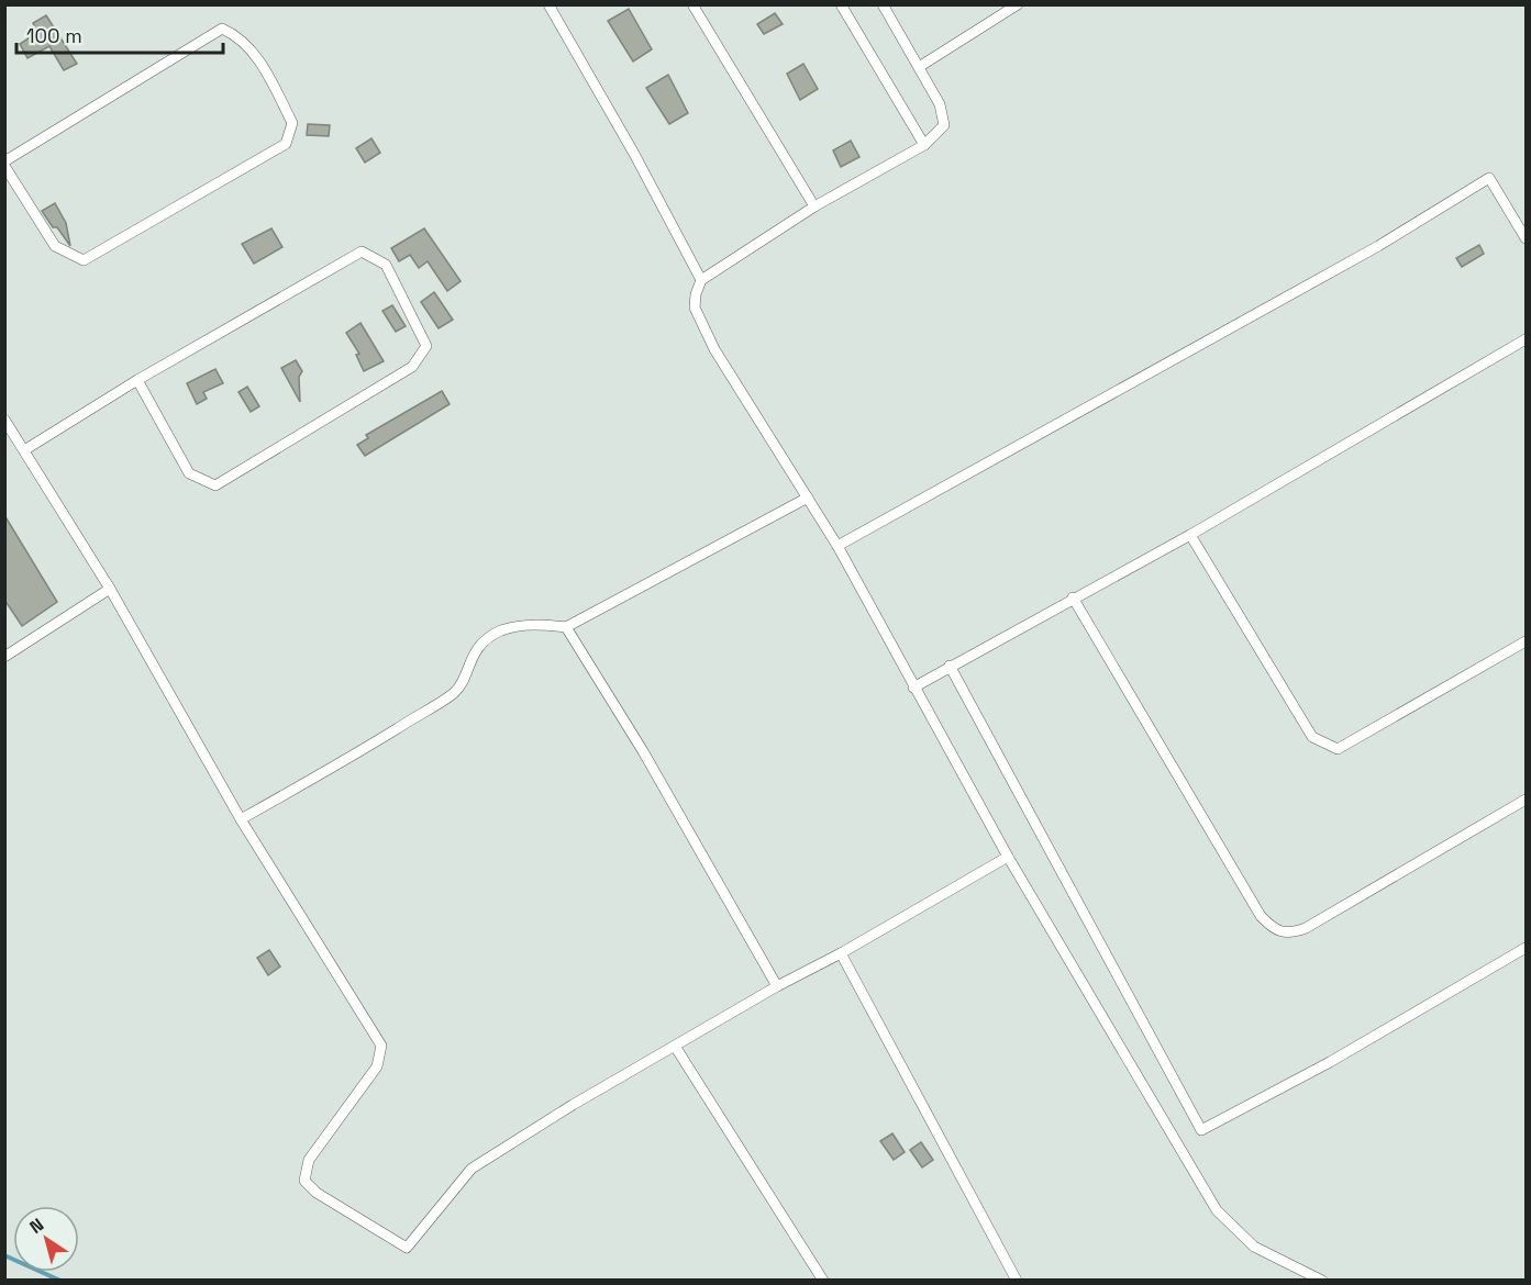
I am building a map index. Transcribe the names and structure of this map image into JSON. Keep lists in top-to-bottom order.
{
  "scale_bar": "100 m",
  "north": "top left"
}
